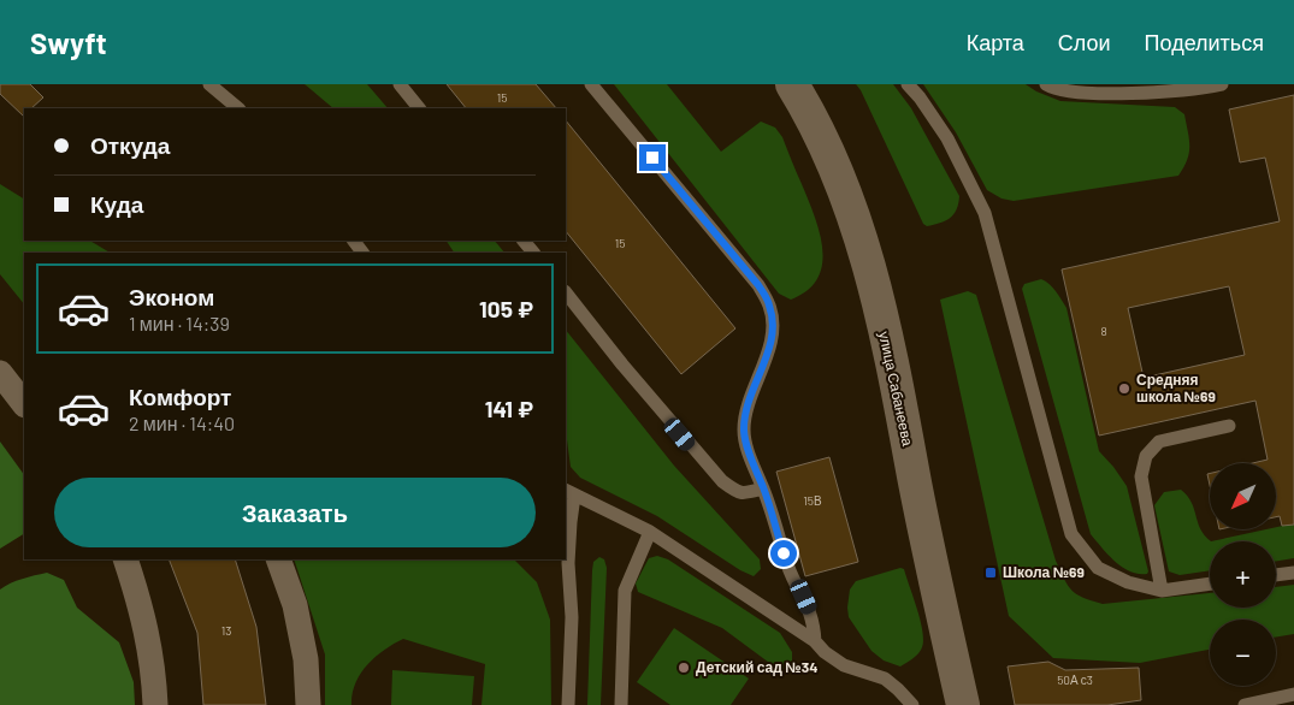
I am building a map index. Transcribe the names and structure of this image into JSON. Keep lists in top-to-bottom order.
{
  "streets": {
    "street": ["улица Сабанеева"]
  },
  "places": {
    "other": ["Средняя школа №69", "Детский сад №34"],
    "transit": ["Школа №69"]
  },
  "house_numbers": [
    "15",
    "15",
    "8",
    "15В",
    "13",
    "50А с3"
  ],
  "north": "bottom left",
  "page": {
    "header": "Swyft",
    "nav": ["Карта", "Слои", "Поделиться"],
    "banner": ["Откуда", "Куда"],
    "list": [
      {
        "name": "Эконом",
        "note": "1 мин · 14:39",
        "value": "105 ₽"
      },
      {
        "name": "Комфорт",
        "note": "2 мин · 14:40",
        "value": "141 ₽"
      }
    ],
    "map_buttons": ["+", "−"],
    "buttons": "Заказать"
  }
}
